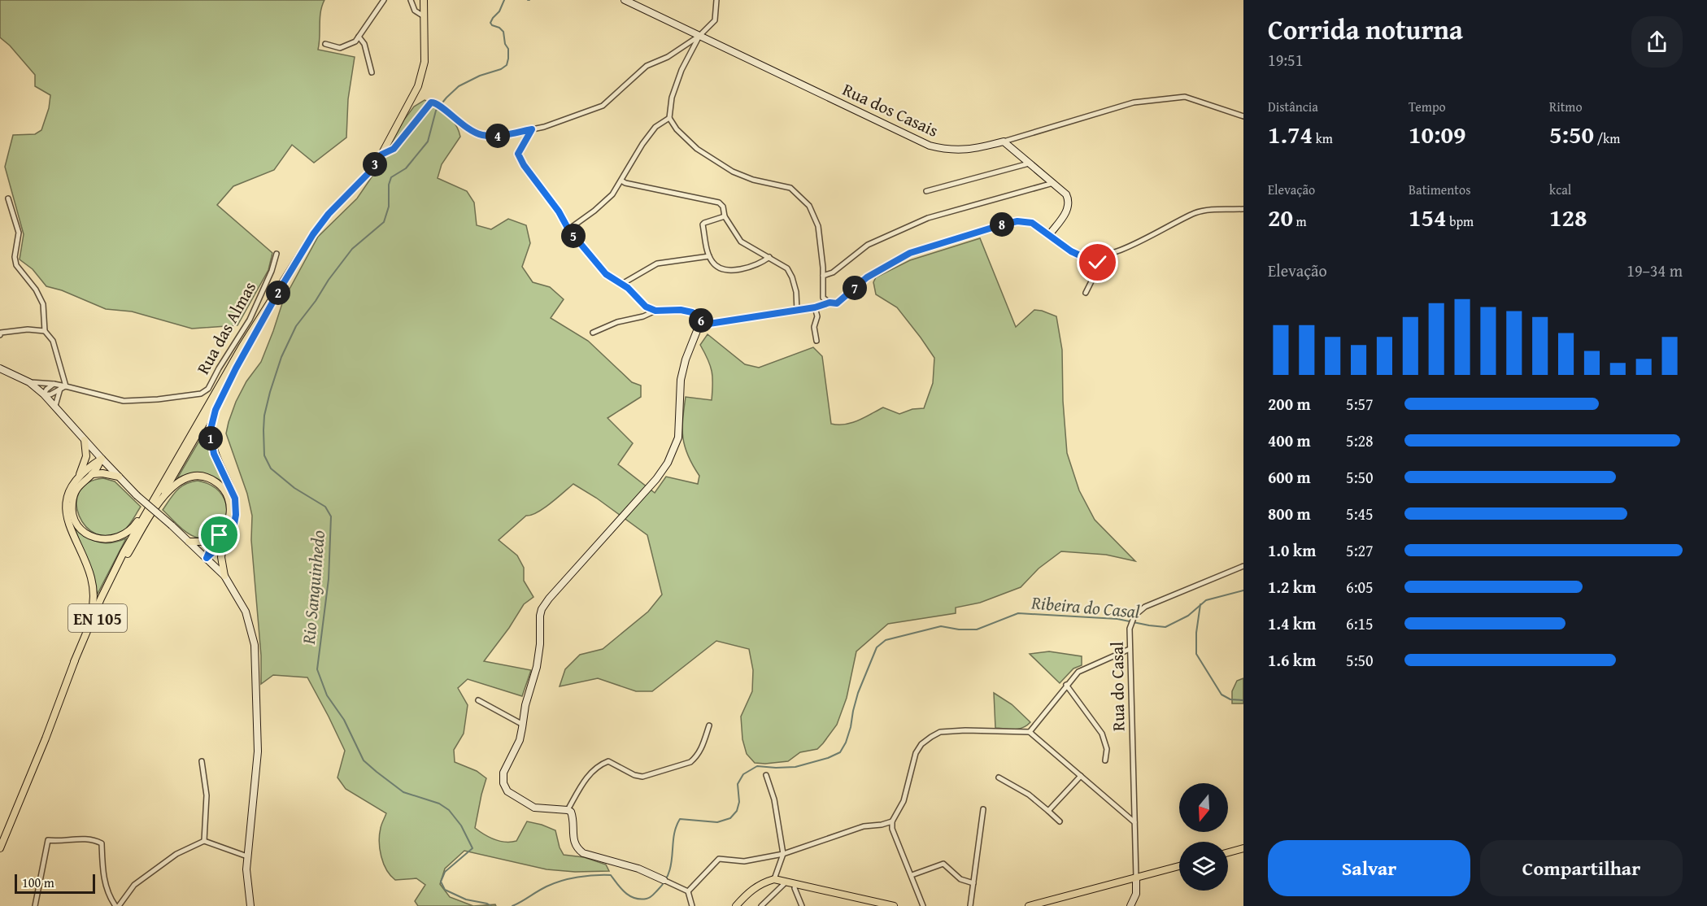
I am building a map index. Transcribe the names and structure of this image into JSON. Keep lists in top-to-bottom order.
{
  "streets": {
    "main road": ["EN 105"],
    "street": ["Rua dos Casais", "Rua das Almas", "Rua do Casal"]
  },
  "water": ["Rio Sanguinhedo", "Ribeira do Casal"],
  "scale_bar": "100 m",
  "north": "bottom",
  "page": {
    "heading": ["Corrida noturna", "19:51"],
    "stats": [
      ["Distância", "1.74 km"],
      ["Tempo", "10:09"],
      ["Ritmo", "5:50 /km"],
      ["Elevação", "20 m"],
      ["Batimentos", "154 bpm"],
      ["kcal", "128"]
    ],
    "pins": [
      "4",
      "3",
      "8",
      "5",
      "7",
      "2",
      "6",
      "1"
    ],
    "chart": ["Elevação", "19–34 m"],
    "list": [
      {
        "name": "200 m",
        "note": "5:57"
      },
      {
        "name": "400 m",
        "note": "5:28"
      },
      {
        "name": "600 m",
        "note": "5:50"
      },
      {
        "name": "800 m",
        "note": "5:45"
      },
      {
        "name": "1.0 km",
        "note": "5:27"
      },
      {
        "name": "1.2 km",
        "note": "6:05"
      },
      {
        "name": "1.4 km",
        "note": "6:15"
      },
      {
        "name": "1.6 km",
        "note": "5:50"
      }
    ],
    "buttons": ["Salvar", "Compartilhar"],
    "scale": "100 m"
  }
}
